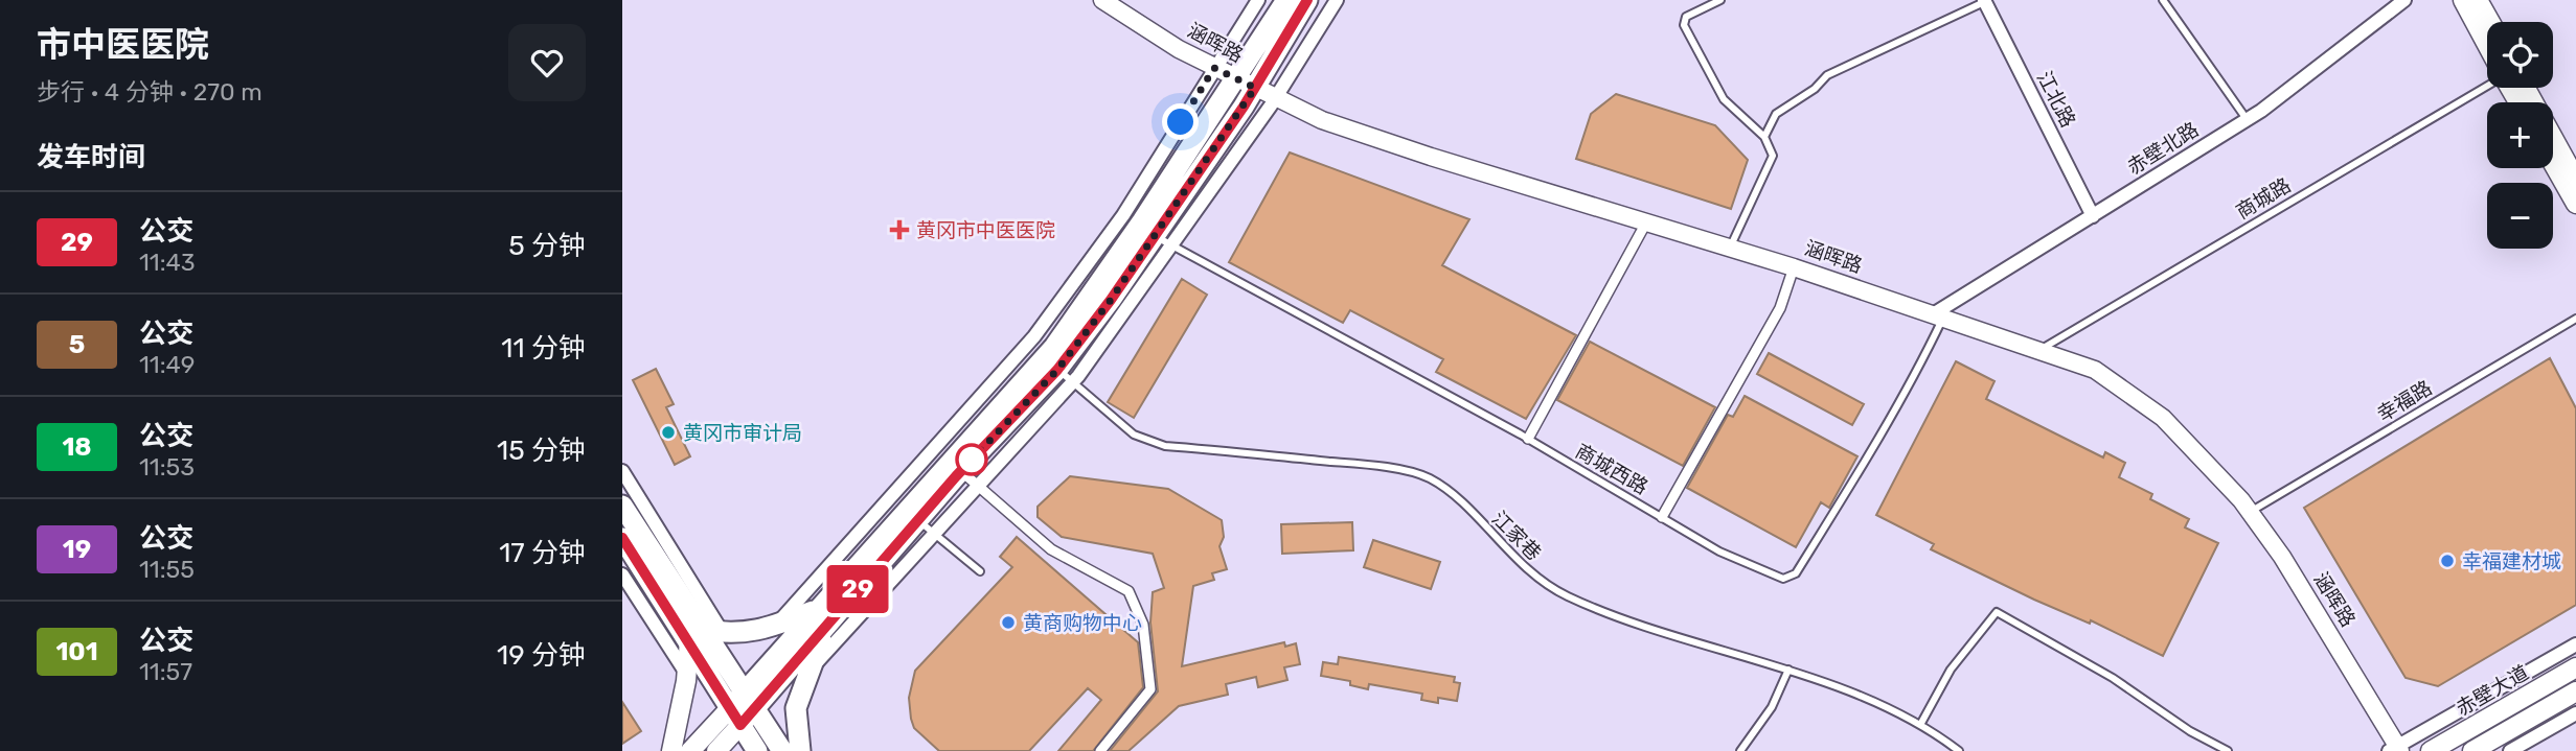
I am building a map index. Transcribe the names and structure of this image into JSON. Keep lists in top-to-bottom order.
{
  "streets": {
    "main road": ["赤壁大道"],
    "street": ["涵晖路", "江北路", "赤壁北路"],
    "lane": [
      "商城路",
      "幸福路",
      "商城西路",
      "江家巷"
    ]
  },
  "crossings": [
    ["涵晖路", "赤壁北路"],
    ["涵晖路", "商城路"],
    ["涵晖路", "幸福路"],
    ["涵晖路", "商城西路"],
    ["江北路", "赤壁北路"],
    ["赤壁北路", "商城西路"]
  ],
  "places": {
    "health": ["黄冈市中医医院"],
    "other": ["黄冈市审计局", "幸福建材城", "黄商购物中心"]
  },
  "lines": ["bus line 29"],
  "page": {
    "heading": [
      ["市中医医院", "步行 · 4 分钟 · 270 m"],
      "发车时间"
    ],
    "on_map": "29",
    "map_buttons": ["+", "−"],
    "list": [
      {
        "mark": "29",
        "name": "公交",
        "note": "11:43",
        "value": "5 分钟"
      },
      {
        "mark": "5",
        "name": "公交",
        "note": "11:49",
        "value": "11 分钟"
      },
      {
        "mark": "18",
        "name": "公交",
        "note": "11:53",
        "value": "15 分钟"
      },
      {
        "mark": "19",
        "name": "公交",
        "note": "11:55",
        "value": "17 分钟"
      },
      {
        "mark": "101",
        "name": "公交",
        "note": "11:57",
        "value": "19 分钟"
      }
    ]
  }
}
